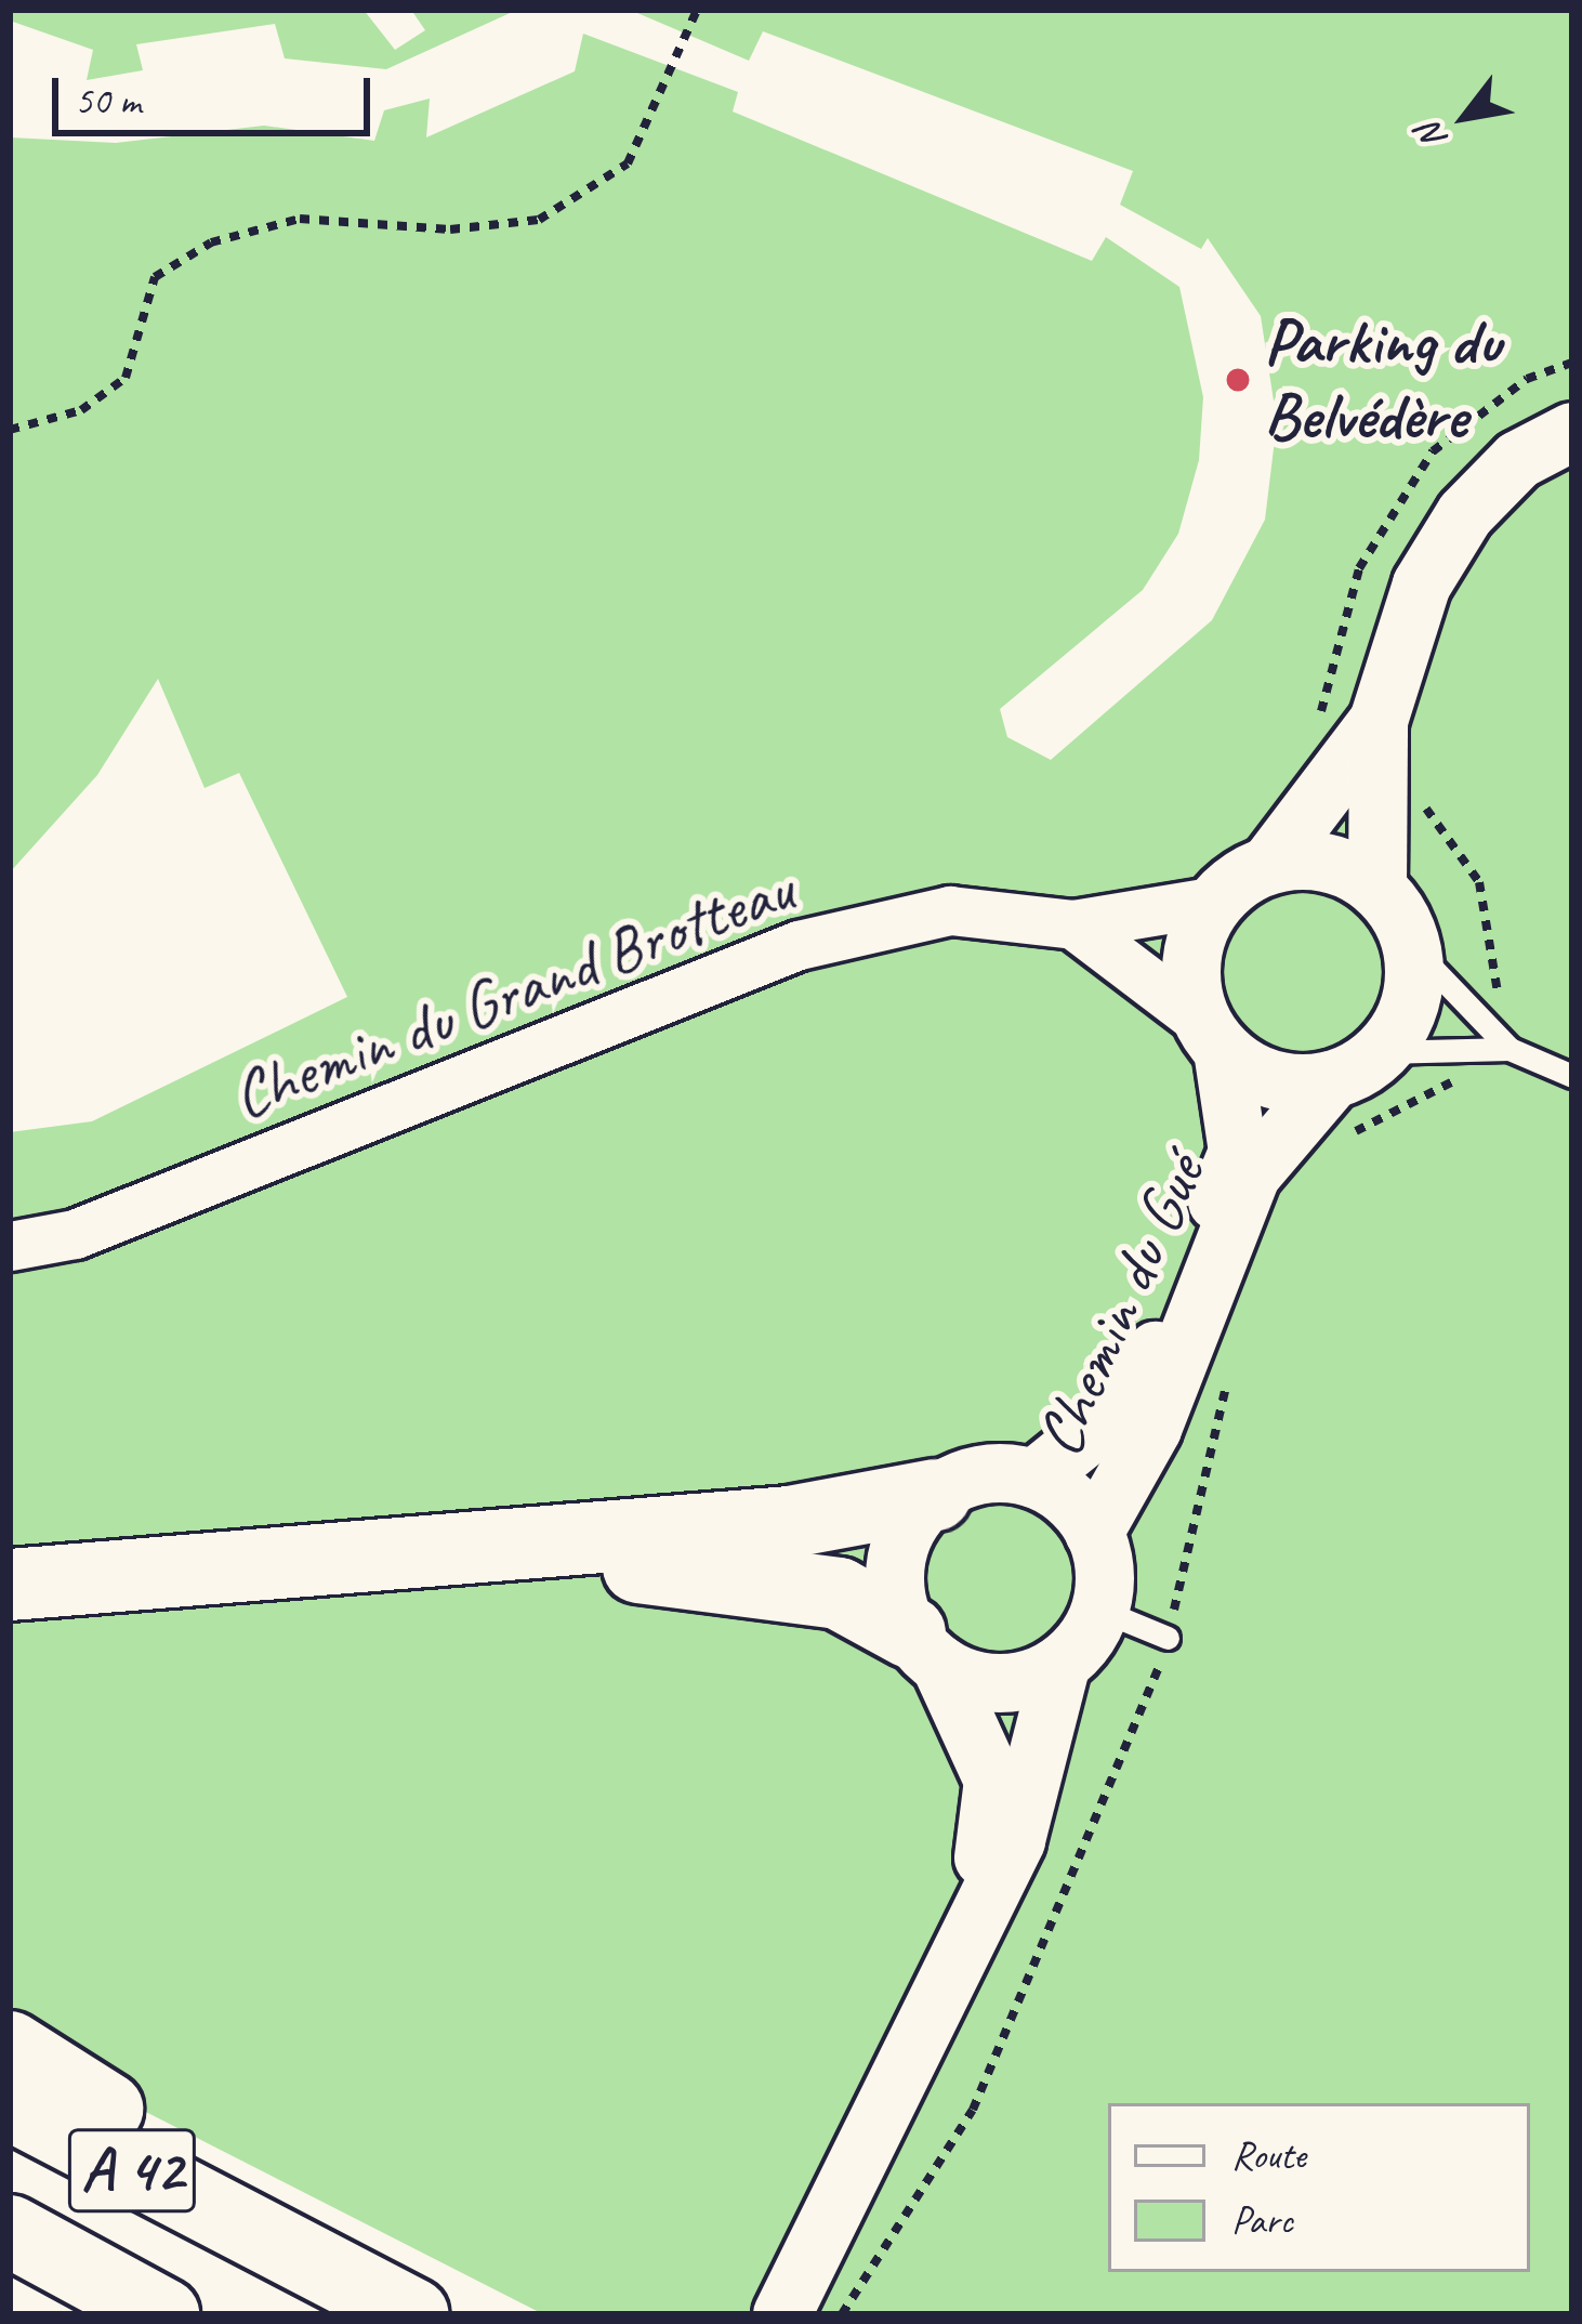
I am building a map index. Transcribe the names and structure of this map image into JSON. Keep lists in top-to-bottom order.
{
  "streets": {
    "highway": ["A 42"],
    "street": ["Chemin du Grand Brotteau", "Chemin du Gué"]
  },
  "crossings": [
    ["Chemin du Grand Brotteau", "Chemin du Gué"]
  ],
  "places": ["Parking du Belvédère"],
  "legend": ["Route", "Parc"],
  "scale_bar": "50 m",
  "north": "bottom left"
}
